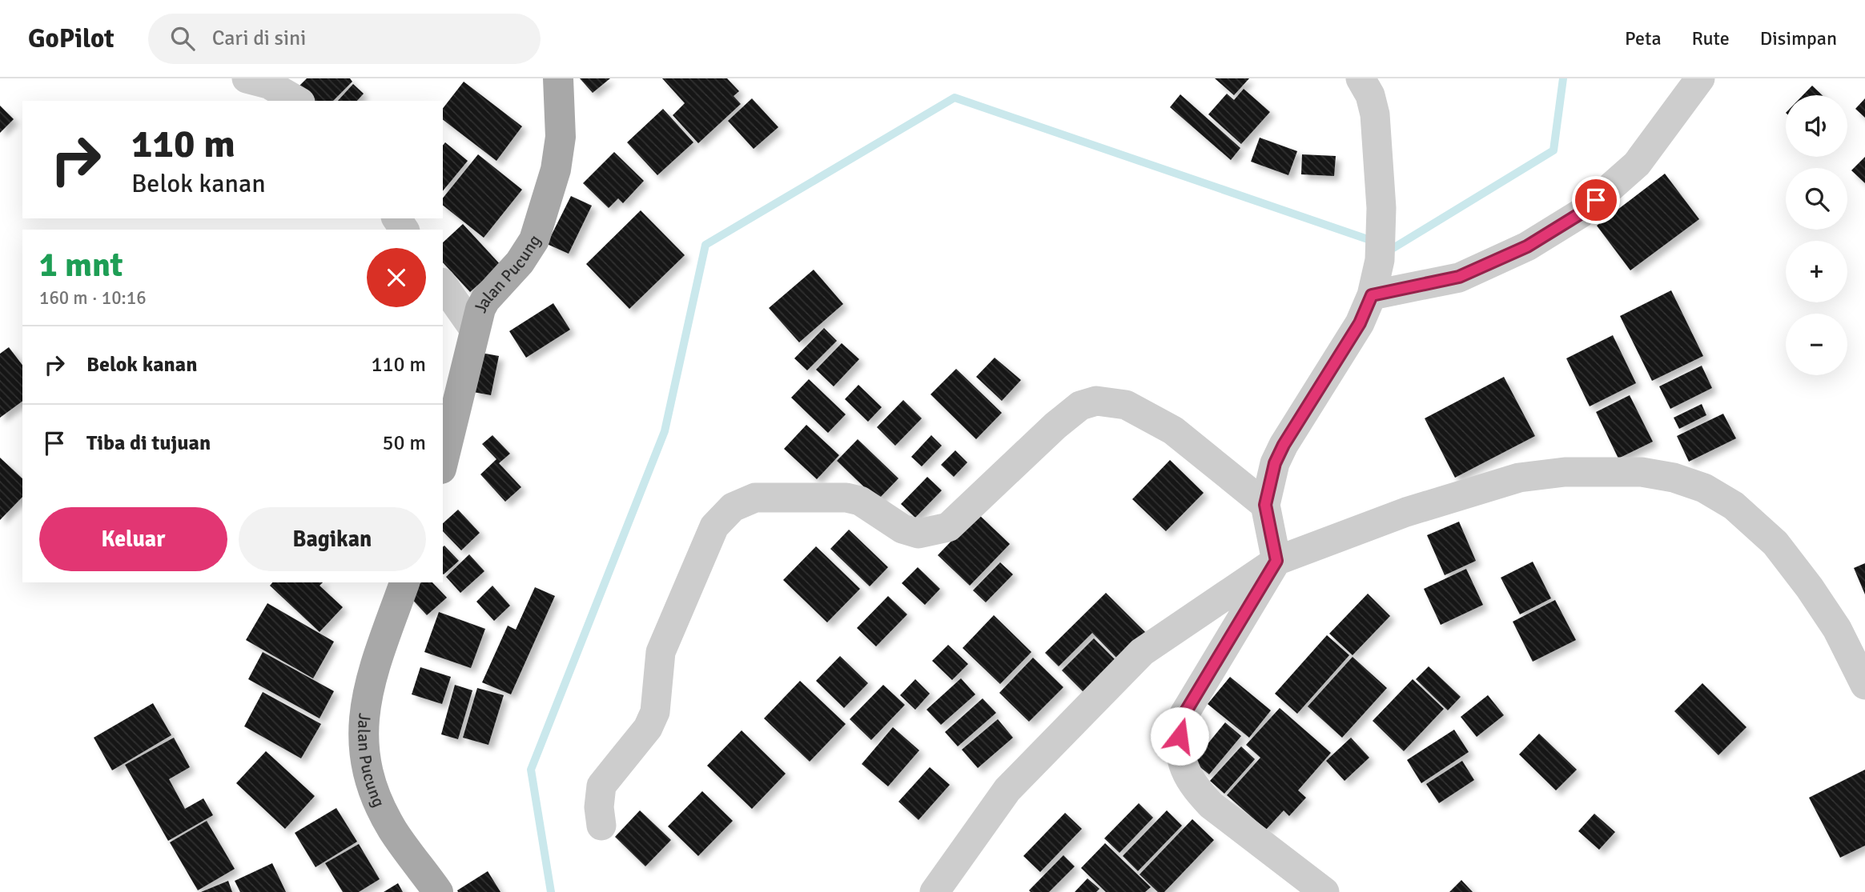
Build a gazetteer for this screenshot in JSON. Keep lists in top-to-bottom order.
{
  "streets": {
    "main road": ["Jalan Pucung"]
  },
  "page": {
    "header": "GoPilot",
    "search": "Cari di sini",
    "nav": ["Peta", "Rute", "Disimpan"],
    "map_buttons": ["+", "−"],
    "turn": ["110 m", "Belok kanan"],
    "heading": ["1 mnt", "160 m · 10:16"],
    "list": [
      {
        "name": "Belok kanan",
        "value": "110 m"
      },
      {
        "name": "Tiba di tujuan",
        "value": "50 m"
      }
    ],
    "buttons": ["Keluar", "Bagikan"]
  }
}
